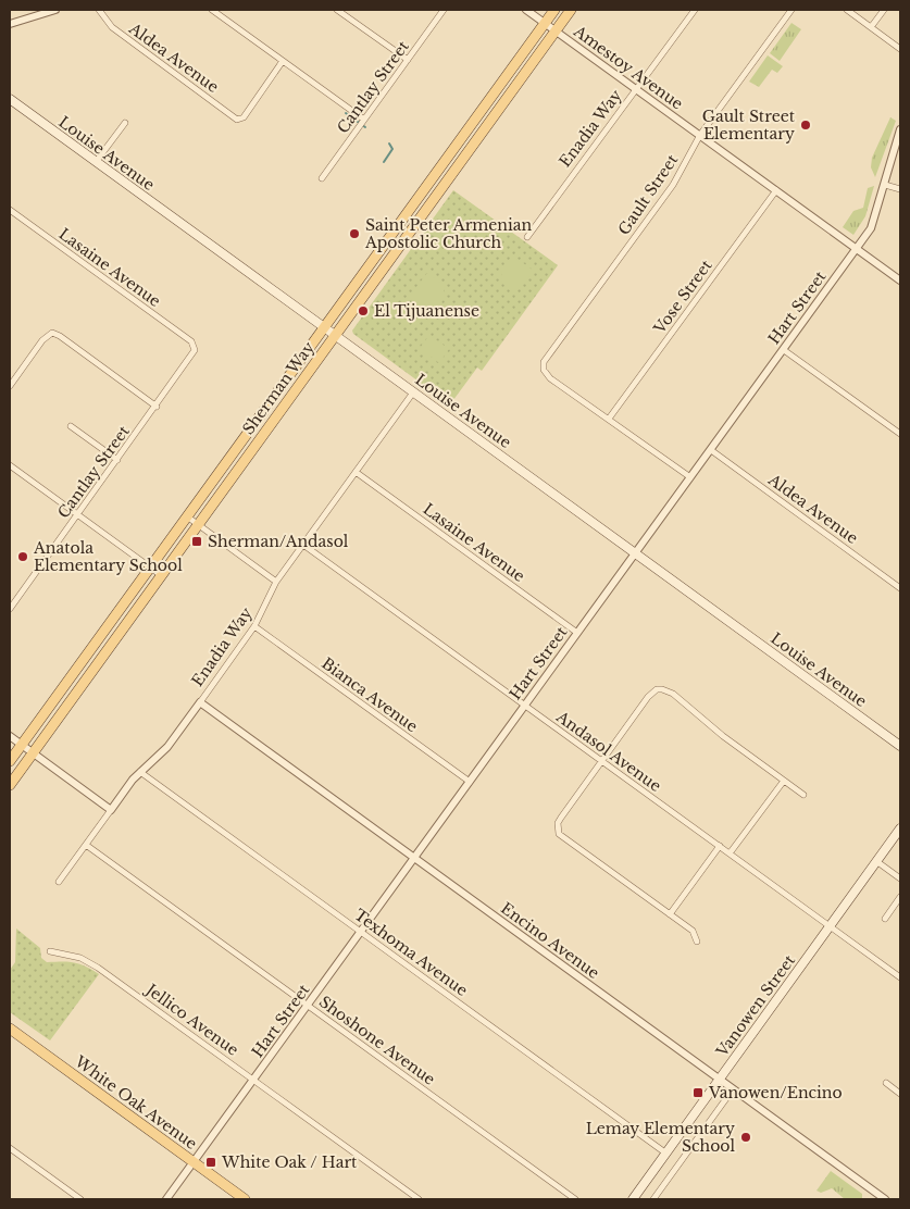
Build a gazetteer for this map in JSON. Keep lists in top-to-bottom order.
{
  "streets": {
    "main road": [
      "Louise Avenue",
      "Sherman Way",
      "Vanowen Street",
      "White Oak Avenue"
    ],
    "street": [
      "Aldea Avenue",
      "Amestoy Avenue",
      "Cantlay Street",
      "Enadia Way",
      "Gault Street",
      "Lasaine Avenue",
      "Vose Street",
      "Hart Street",
      "Bianca Avenue",
      "Andasol Avenue",
      "Encino Avenue",
      "Texhoma Avenue",
      "Jellico Avenue",
      "Shoshone Avenue"
    ]
  },
  "crossings": [
    ["Aldea Avenue", "Hart Street"],
    ["Amestoy Avenue", "Enadia Way"],
    ["Amestoy Avenue", "Gault Street"],
    ["Amestoy Avenue", "Vose Street"],
    ["Amestoy Avenue", "Hart Street"],
    ["Amestoy Avenue", "Sherman Way"],
    ["Cantlay Street", "Lasaine Avenue"],
    ["Enadia Way", "Louise Avenue"],
    ["Enadia Way", "Lasaine Avenue"],
    ["Enadia Way", "Bianca Avenue"],
    ["Enadia Way", "Andasol Avenue"],
    ["Enadia Way", "Encino Avenue"],
    ["Enadia Way", "Texhoma Avenue"],
    ["Enadia Way", "Shoshone Avenue"],
    ["Louise Avenue", "Hart Street"],
    ["Louise Avenue", "Sherman Way"],
    ["Gault Street", "Vose Street"],
    ["Lasaine Avenue", "Hart Street"],
    ["Hart Street", "Bianca Avenue"],
    ["Hart Street", "Andasol Avenue"],
    ["Hart Street", "Encino Avenue"],
    ["Hart Street", "Texhoma Avenue"],
    ["Hart Street", "Jellico Avenue"],
    ["Hart Street", "Shoshone Avenue"],
    ["Hart Street", "White Oak Avenue"],
    ["Andasol Avenue", "Vanowen Street"],
    ["Encino Avenue", "Vanowen Street"],
    ["Texhoma Avenue", "Vanowen Street"]
  ],
  "places": {
    "other": [
      "Gault Street Elementary",
      "Saint Peter Armenian Apostolic Church",
      "El Tijuanense",
      "Anatola Elementary School",
      "Lemay Elementary School"
    ],
    "transit": ["Sherman/Andasol", "Vanowen/Encino", "White Oak / Hart"]
  }
}
